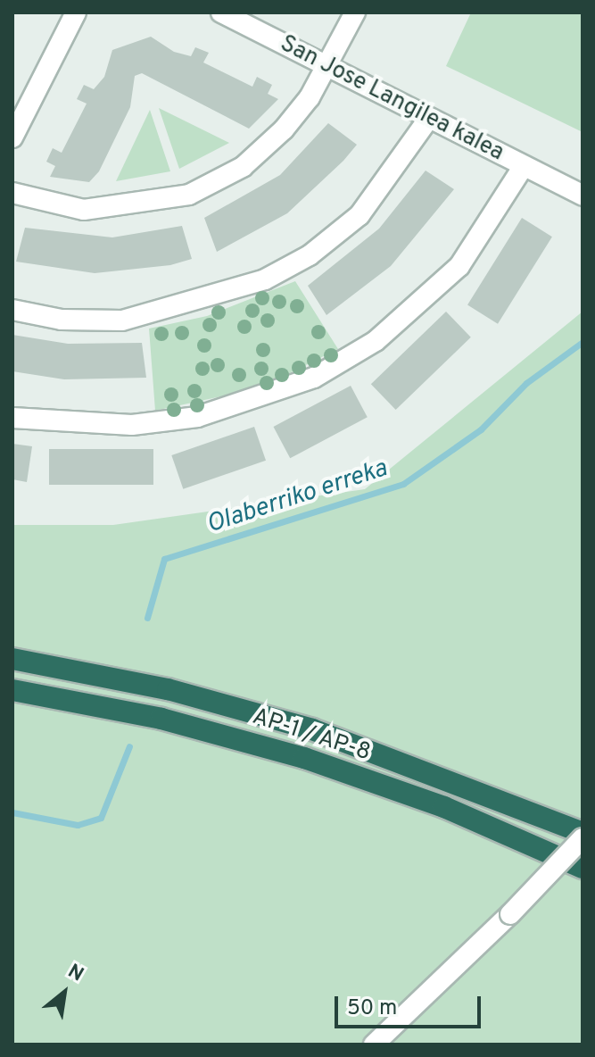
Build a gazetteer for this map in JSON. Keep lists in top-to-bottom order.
{
  "streets": {
    "highway": ["AP-1 / AP-8"],
    "street": ["San Jose Langilea kalea"]
  },
  "water": ["Olaberriko erreka"],
  "scale_bar": "50 m",
  "north": "top right"
}
